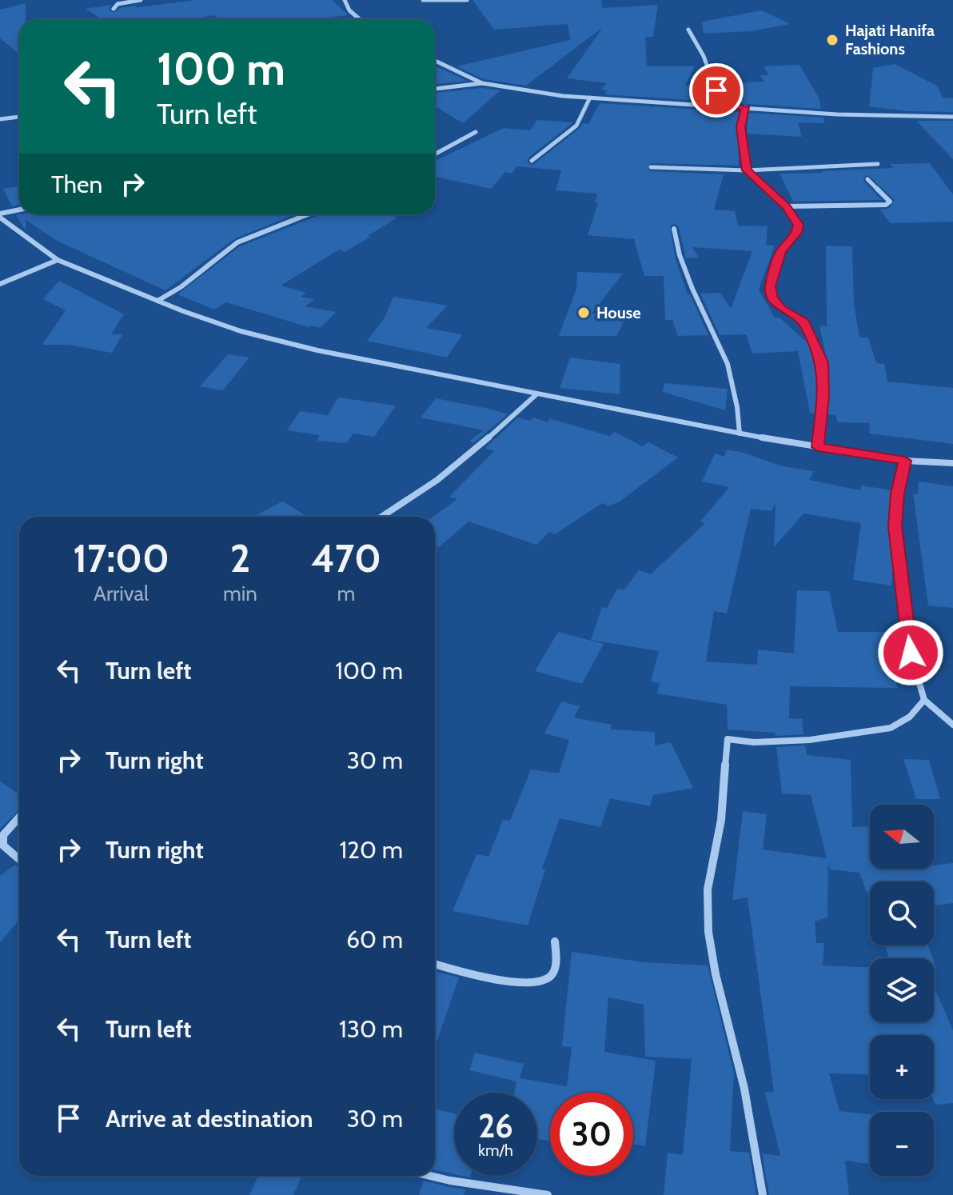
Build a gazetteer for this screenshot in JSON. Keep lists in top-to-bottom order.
{
  "places": ["Hajati Hanifa Fashions", "House"],
  "north": "left",
  "page": {
    "turn": ["100 m", "Turn left"],
    "then": "Then",
    "eta": [
      "17:00",
      "Arrival",
      "2",
      "min",
      "470",
      "m"
    ],
    "list": [
      {
        "name": "Turn left",
        "value": "100 m"
      },
      {
        "name": "Turn right",
        "value": "30 m"
      },
      {
        "name": "Turn right",
        "value": "120 m"
      },
      {
        "name": "Turn left",
        "value": "60 m"
      },
      {
        "name": "Turn left",
        "value": "130 m"
      },
      {
        "name": "Arrive at destination",
        "value": "30 m"
      }
    ],
    "map_buttons": ["+", "−"],
    "speed": "26 km/h",
    "limit": "30"
  }
}
